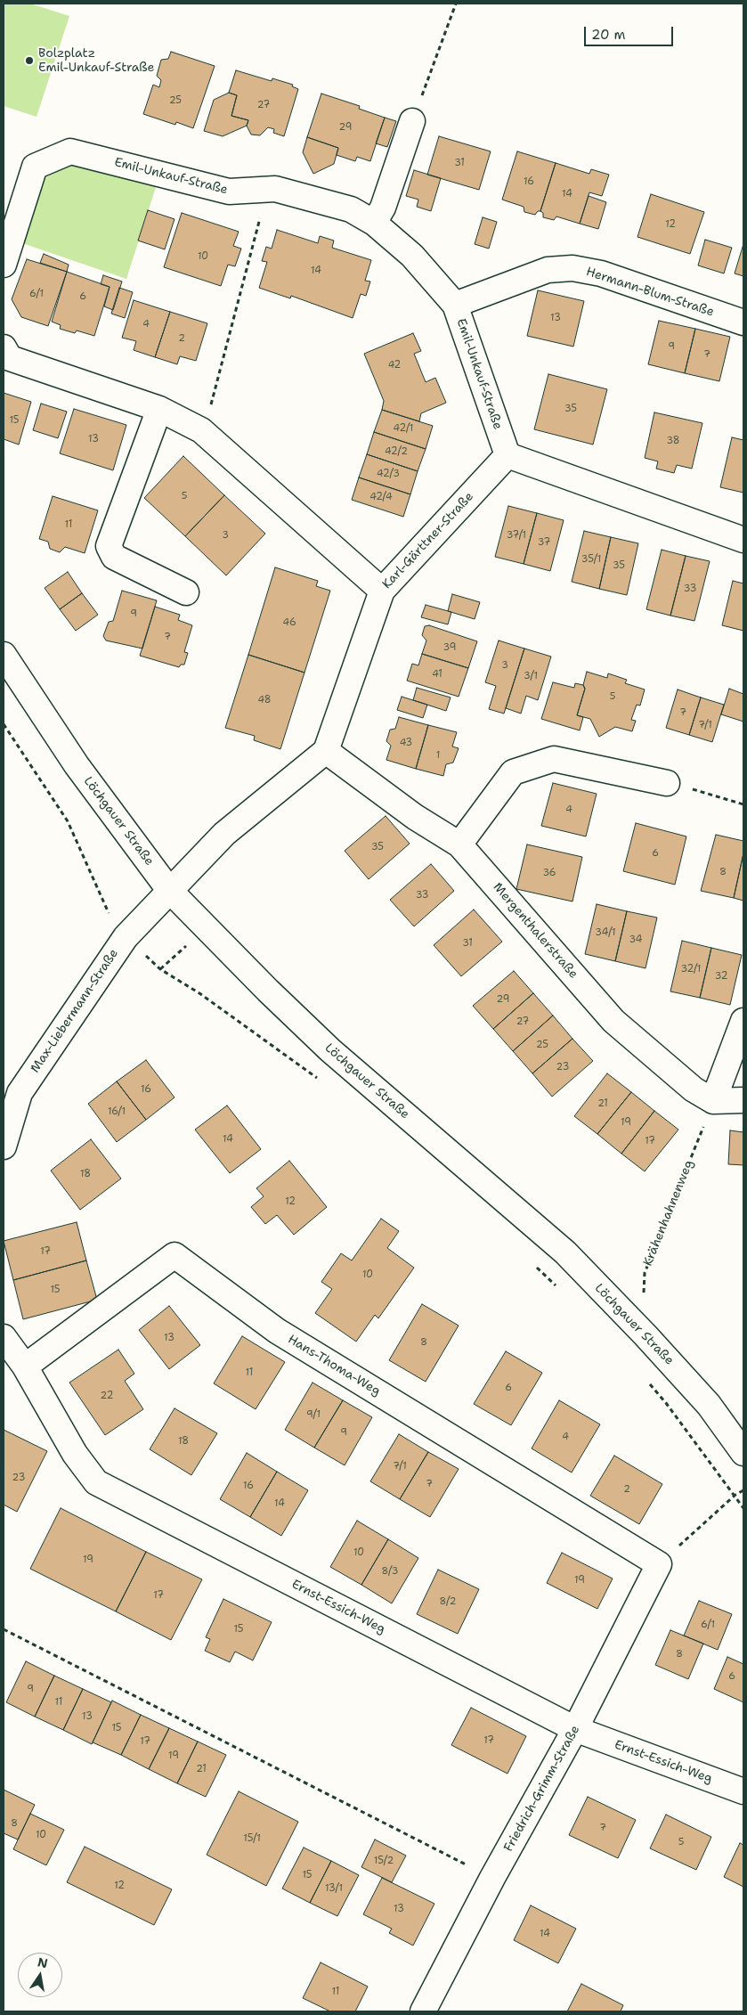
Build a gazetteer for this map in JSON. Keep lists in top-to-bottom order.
{
  "streets": {
    "street": [
      "Emil-Unkauf-Straße",
      "Hermann-Blum-Straße",
      "Karl-Gärttner-Straße",
      "Löchgauer Straße",
      "Mergenthalerstraße",
      "Max-Liebermann-Straße",
      "Hans-Thoma-Weg",
      "Ernst-Essich-Weg",
      "Friedrich-Grimm-Straße"
    ],
    "path": ["Krähenhahnenweg"]
  },
  "crossings": [
    ["Emil-Unkauf-Straße", "Hermann-Blum-Straße"],
    ["Emil-Unkauf-Straße", "Karl-Gärttner-Straße"],
    ["Karl-Gärttner-Straße", "Mergenthalerstraße"],
    ["Löchgauer Straße", "Max-Liebermann-Straße"],
    ["Mergenthalerstraße", "Krähenhahnenweg"],
    ["Hans-Thoma-Weg", "Ernst-Essich-Weg"],
    ["Hans-Thoma-Weg", "Friedrich-Grimm-Straße"],
    ["Ernst-Essich-Weg", "Friedrich-Grimm-Straße"]
  ],
  "places": ["Bolzplatz Emil-Unkauf-Straße"],
  "house_numbers": [
    "25",
    "27",
    "29",
    "31",
    "16",
    "14",
    "12",
    "10",
    "14",
    "6/1",
    "6",
    "13",
    "4",
    "2",
    "9",
    "7",
    "42",
    "35",
    "15",
    "42/1",
    "13",
    "38",
    "42/2",
    "42/3",
    "5",
    "42/4",
    "11",
    "3",
    "37/1",
    "37",
    "35/1",
    "35",
    "33",
    "9",
    "46",
    "7",
    "39",
    "3",
    "41",
    "3/1",
    "5",
    "48",
    "7",
    "7/1",
    "43",
    "1",
    "4",
    "35",
    "6",
    "8",
    "36",
    "33",
    "34/1",
    "34",
    "31",
    "32/1",
    "32",
    "29",
    "27",
    "25",
    "23",
    "16",
    "21",
    "16/1",
    "19",
    "14",
    "17",
    "18",
    "12",
    "17",
    "10",
    "15",
    "13",
    "8",
    "11",
    "6",
    "22",
    "9/1",
    "9",
    "4",
    "18",
    "7/1",
    "23",
    "7",
    "16",
    "2",
    "14",
    "10",
    "19",
    "8/3",
    "19",
    "17",
    "8/2",
    "6/1",
    "15",
    "8",
    "6",
    "9",
    "11",
    "13",
    "15",
    "17",
    "17",
    "19",
    "21",
    "8",
    "7",
    "10",
    "15/1",
    "5",
    "15/2",
    "15",
    "12",
    "13/1",
    "13",
    "14",
    "11"
  ],
  "scale_bar": "20 m",
  "north": "top"
}
